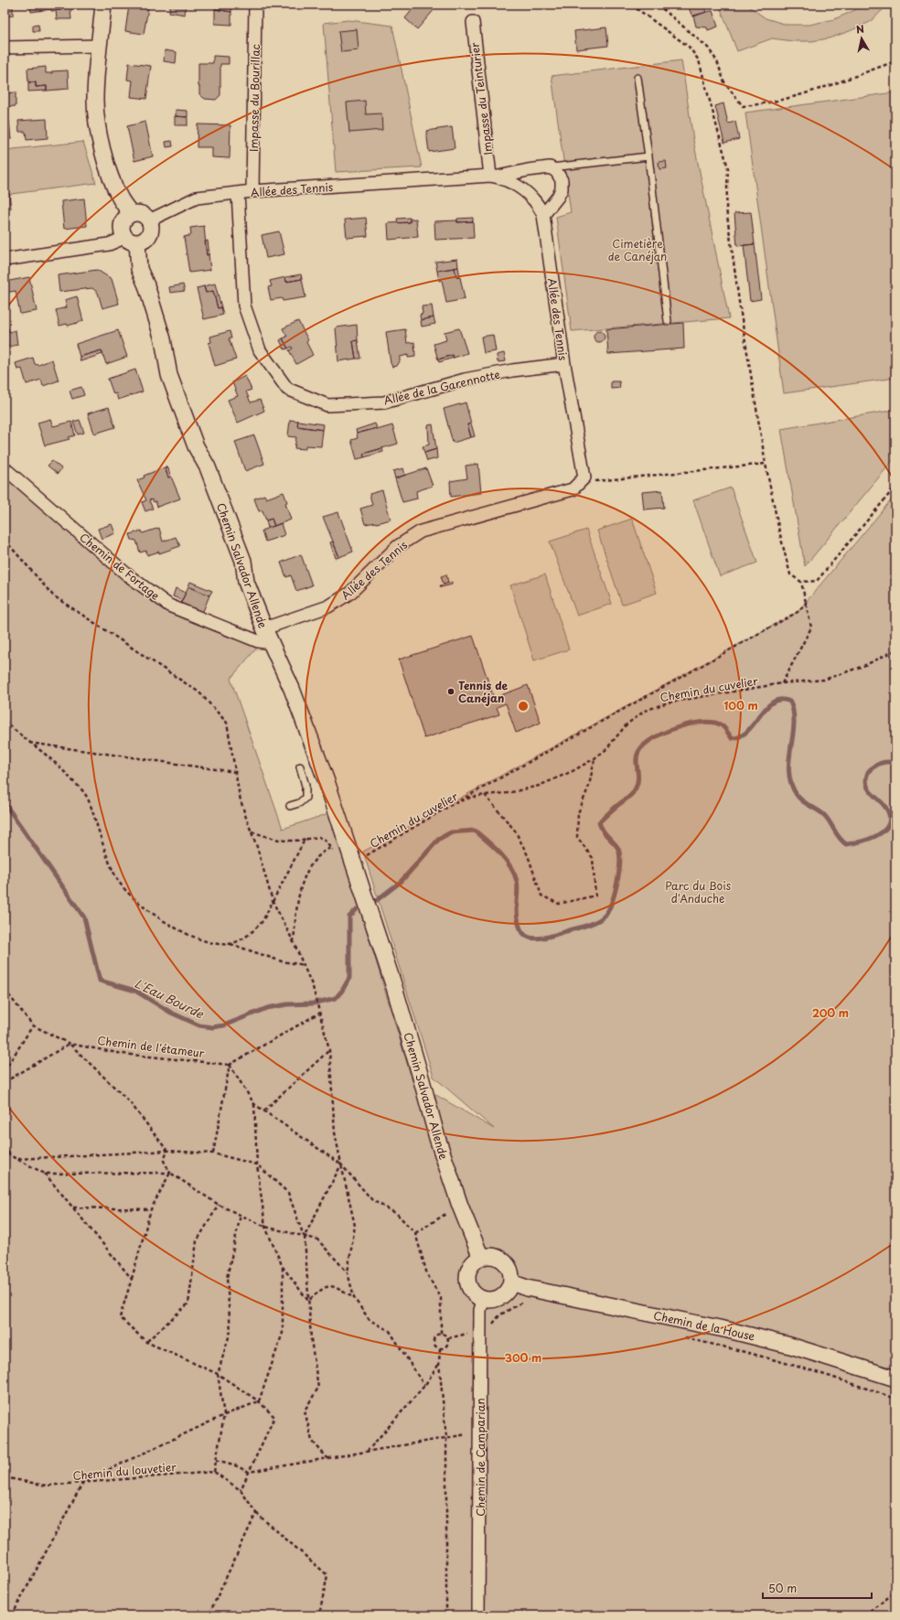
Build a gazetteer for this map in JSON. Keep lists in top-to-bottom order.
{
  "streets": {
    "street": [
      "Impasse du Bourillac",
      "Impasse du Teinturier",
      "Allée des Tennis",
      "Allée de la Garennotte",
      "Chemin Salvador Allende",
      "Chemin de Fortage",
      "Chemin de la House",
      "Chemin de Camparian"
    ],
    "path": ["Chemin du cuvelier", "Chemin de l'étameur", "Chemin du louvetier"]
  },
  "crossings": [
    ["Impasse du Bourillac", "Allée des Tennis"],
    ["Impasse du Teinturier", "Allée des Tennis"],
    ["Allée des Tennis", "Allée de la Garennotte"],
    ["Allée des Tennis", "Chemin Salvador Allende"],
    ["Chemin Salvador Allende", "Chemin de Fortage"],
    ["Chemin Salvador Allende", "Chemin du cuvelier"],
    ["Chemin Salvador Allende", "Chemin de la House"],
    ["Chemin Salvador Allende", "Chemin de Camparian"],
    ["Chemin de la House", "Chemin de Camparian"]
  ],
  "water": ["L'Eau Bourde"],
  "parks": ["Cimetière de Canéjan", "Parc du Bois d'Anduche"],
  "places": ["Tennis de Canéjan"],
  "scale_bar": "50 m",
  "north": "top",
  "rings": ["100 m", "200 m", "300 m"]
}
